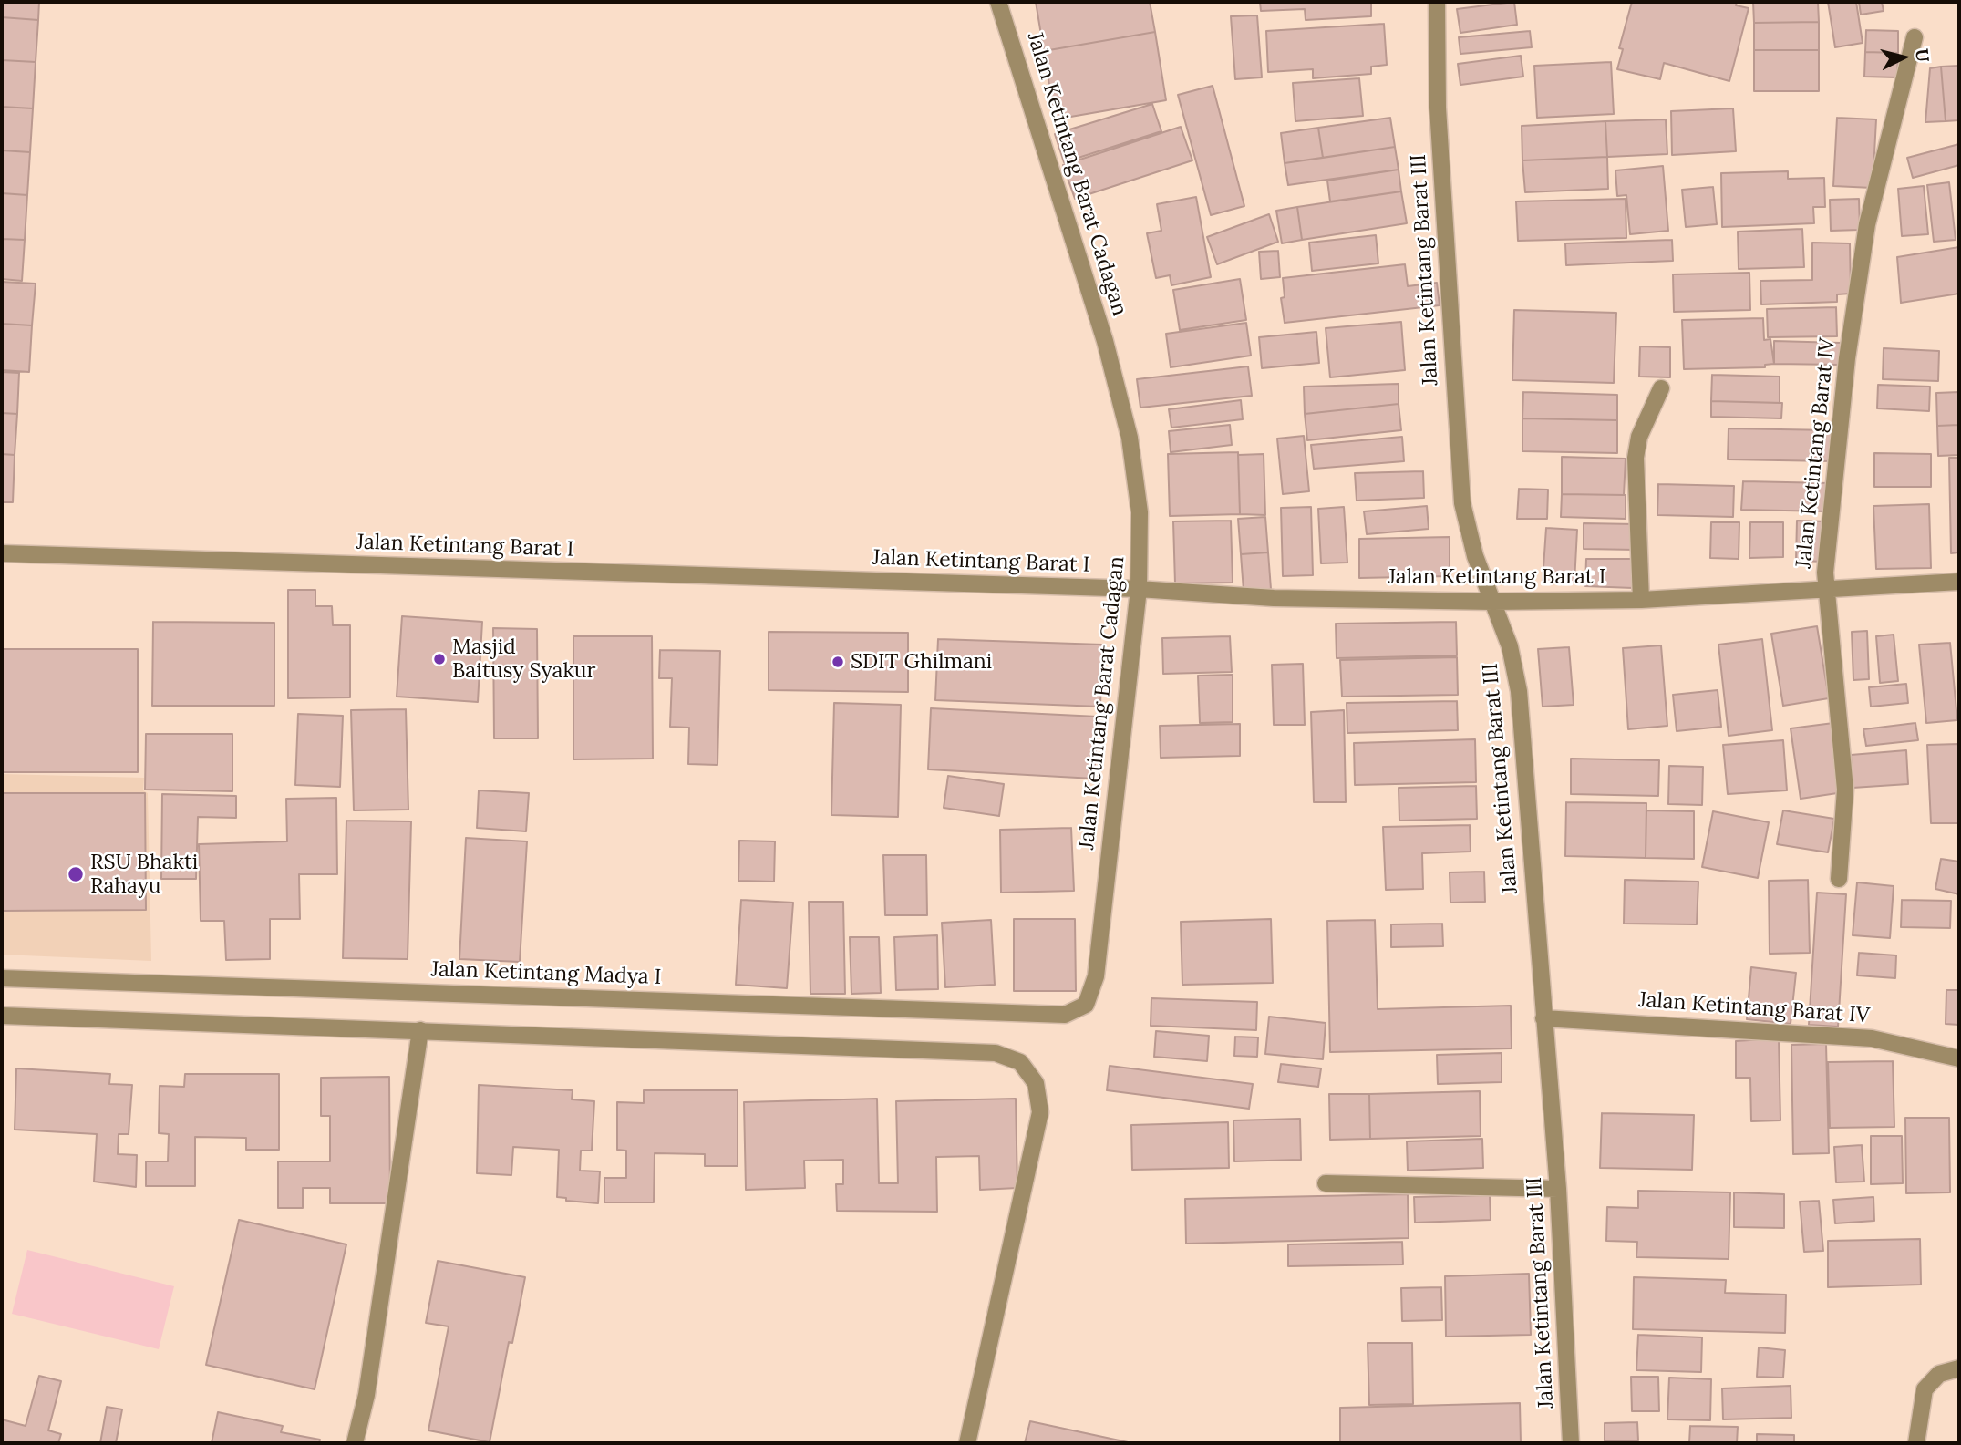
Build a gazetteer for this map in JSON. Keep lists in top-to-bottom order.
{
  "streets": {
    "street": [
      "Jalan Ketintang Barat Cadagan",
      "Jalan Ketintang Barat III",
      "Jalan Ketintang Barat IV",
      "Jalan Ketintang Barat I",
      "Jalan Ketintang Madya I"
    ]
  },
  "crossings": [
    ["Jalan Ketintang Barat Cadagan", "Jalan Ketintang Barat I"],
    ["Jalan Ketintang Barat Cadagan", "Jalan Ketintang Madya I"],
    ["Jalan Ketintang Barat III", "Jalan Ketintang Barat IV"],
    ["Jalan Ketintang Barat III", "Jalan Ketintang Barat I"],
    ["Jalan Ketintang Barat IV", "Jalan Ketintang Barat I"]
  ],
  "places": ["Masjid Baitusy Syakur", "SDIT Ghilmani", "RSU Bhakti Rahayu"],
  "north": "right"
}
